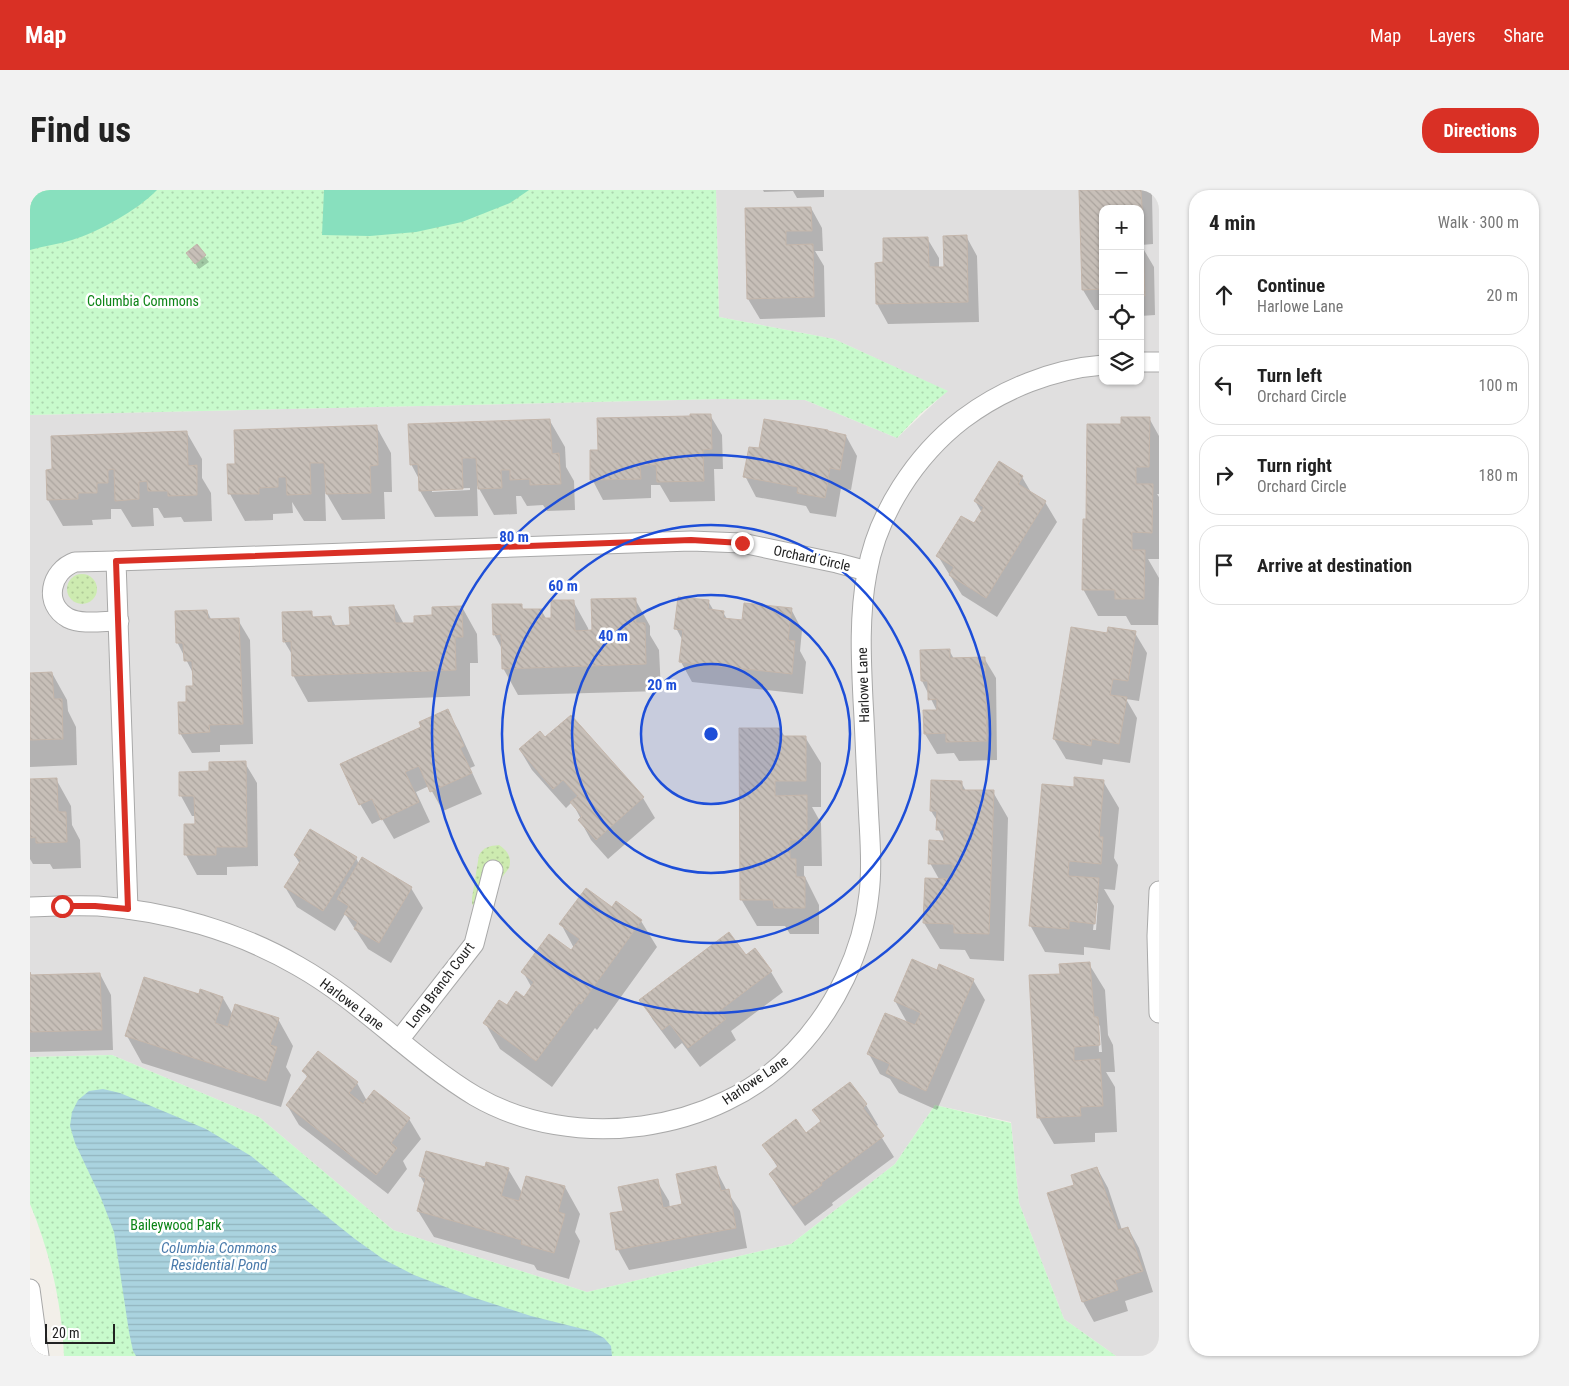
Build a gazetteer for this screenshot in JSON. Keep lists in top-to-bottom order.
{
  "streets": {
    "street": ["Orchard Circle", "Harlowe Lane", "Long Branch Court"]
  },
  "crossings": [
    ["Orchard Circle", "Harlowe Lane"],
    ["Harlowe Lane", "Long Branch Court"]
  ],
  "water": ["Columbia Commons Residential Pond"],
  "parks": ["Columbia Commons", "Baileywood Park"],
  "scale_bar": "20 m",
  "page": {
    "header": "Map",
    "nav": ["Map", "Layers", "Share"],
    "buttons": "Directions",
    "title": "Find us",
    "heading": ["4 min", "Walk · 300 m"],
    "map_buttons": ["+", "−"],
    "list": [
      ["Continue", "Harlowe Lane", "20 m"],
      ["Turn left", "Orchard Circle", "100 m"],
      ["Turn right", "Orchard Circle", "180 m"],
      "Arrive at destination"
    ],
    "scale": "20 m"
  },
  "rings": [
    "80 m",
    "60 m",
    "40 m",
    "20 m"
  ]
}
